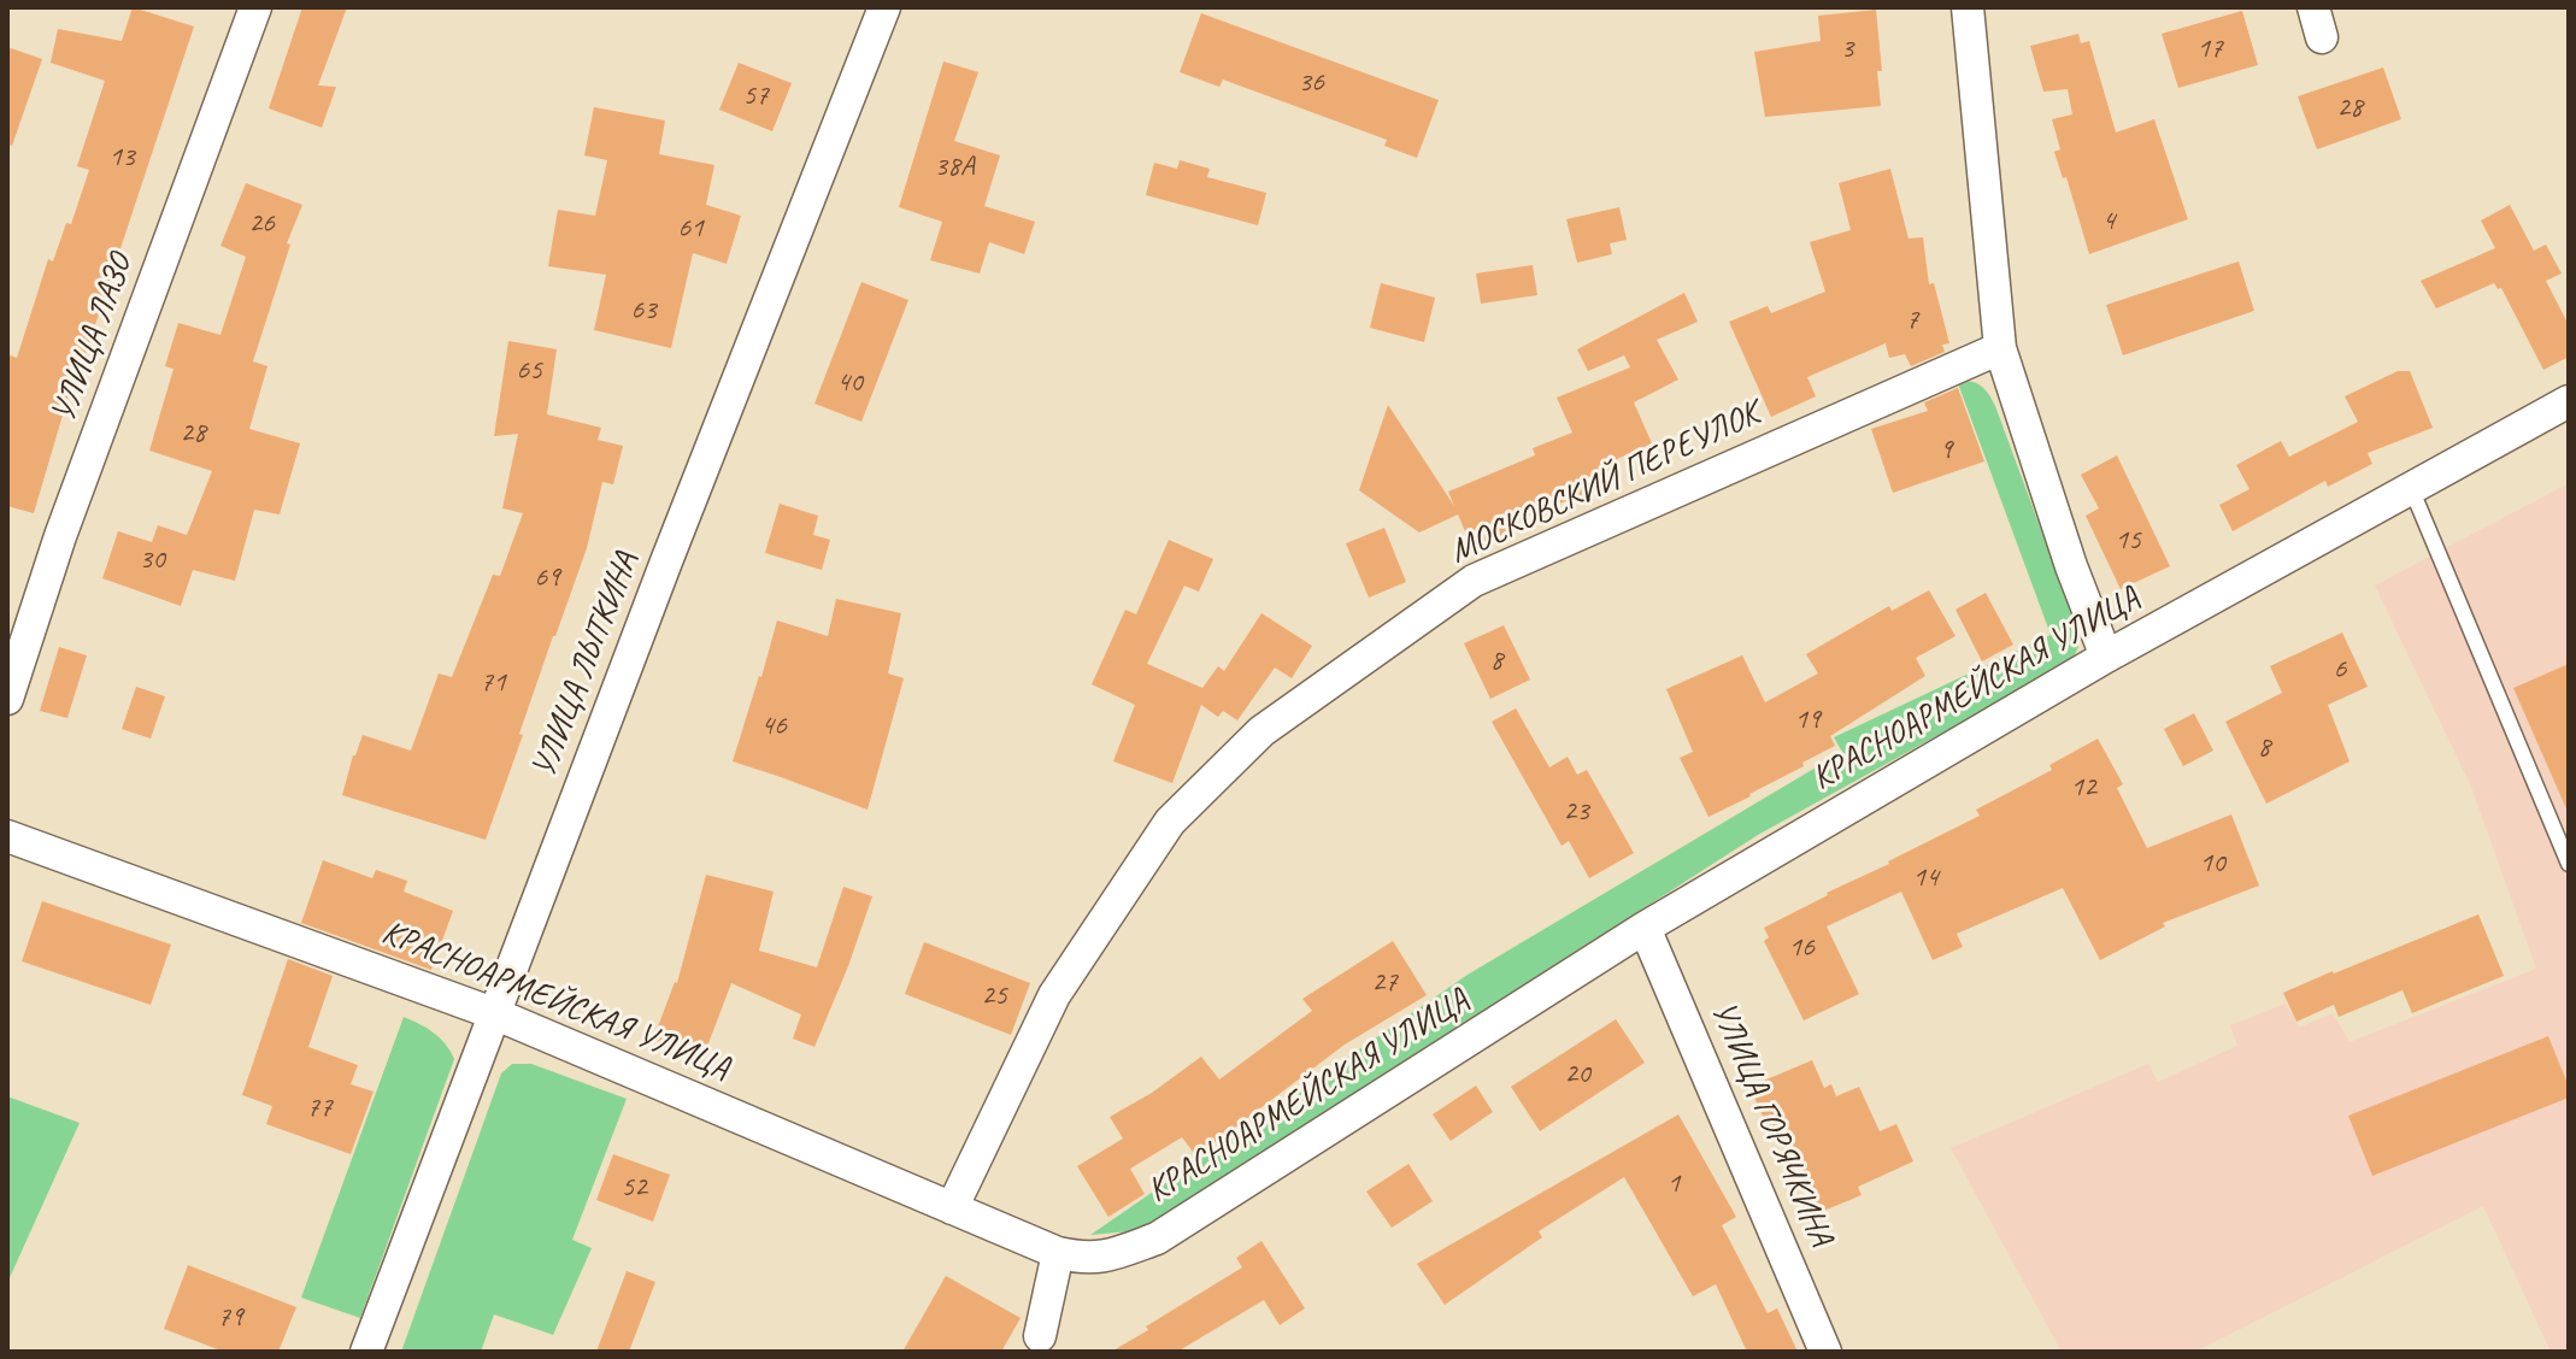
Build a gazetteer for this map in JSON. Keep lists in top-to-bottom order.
{
  "streets": {
    "street": [
      "УЛИЦА ЛАЗО",
      "МОСКОВСКИЙ ПЕРЕУЛОК",
      "УЛИЦА ЛЫТКИНА",
      "КРАСНОАРМЕЙСКАЯ УЛИЦА",
      "УЛИЦА ГОРЯЧКИНА"
    ]
  },
  "crossings": [
    ["МОСКОВСКИЙ ПЕРЕУЛОК", "КРАСНОАРМЕЙСКАЯ УЛИЦА"],
    ["УЛИЦА ЛЫТКИНА", "КРАСНОАРМЕЙСКАЯ УЛИЦА"],
    ["КРАСНОАРМЕЙСКАЯ УЛИЦА", "УЛИЦА ГОРЯЧКИНА"]
  ],
  "house_numbers": [
    "3",
    "17",
    "36",
    "57",
    "28",
    "13",
    "38А",
    "4",
    "26",
    "61",
    "63",
    "7",
    "65",
    "40",
    "28",
    "9",
    "15",
    "30",
    "69",
    "8",
    "6",
    "71",
    "19",
    "46",
    "8",
    "12",
    "23",
    "10",
    "14",
    "16",
    "27",
    "25",
    "20",
    "77",
    "1",
    "52",
    "79"
  ]
}
